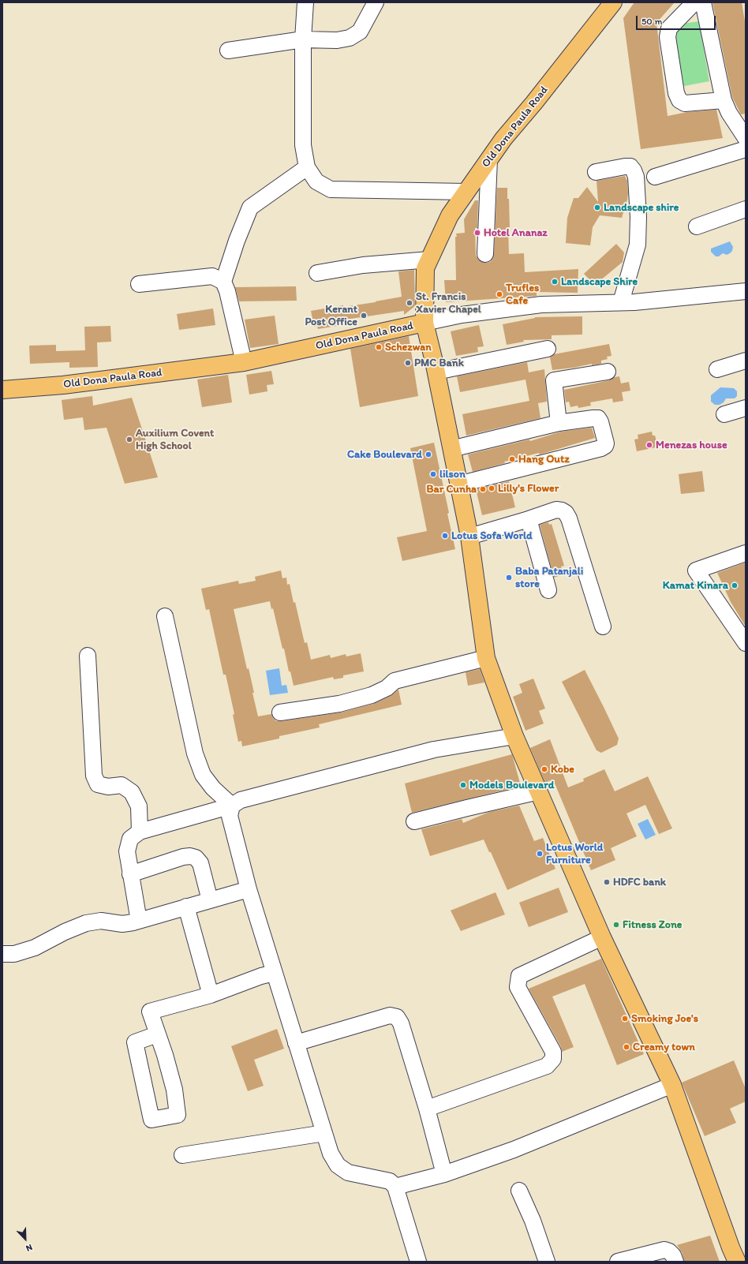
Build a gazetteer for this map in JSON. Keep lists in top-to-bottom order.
{
  "streets": {
    "main road": ["Old Dona Paula Road"]
  },
  "places": [
    "Landscape shire",
    "Hotel Ananaz",
    "Landscape Shire",
    "Trufles Cafe",
    "St. Francis Xavier Chapel",
    "Kerant Post Office",
    "Schezwan",
    "PMC Bank",
    "Auxilium Covent High School",
    "Menezas house",
    "Cake Boulevard",
    "Hang Outz",
    "lilson",
    "Lilly's Flower",
    "Bar Cunha",
    "Lotus Sofa World",
    "Baba Patanjali store",
    "Kamat Kinara",
    "Kobe",
    "Models Boulevard",
    "Lotus World Furniture",
    "HDFC bank",
    "Fitness Zone",
    "Smoking Joe's",
    "Creamy town"
  ],
  "scale_bar": "50 m",
  "north": "bottom right"
}
